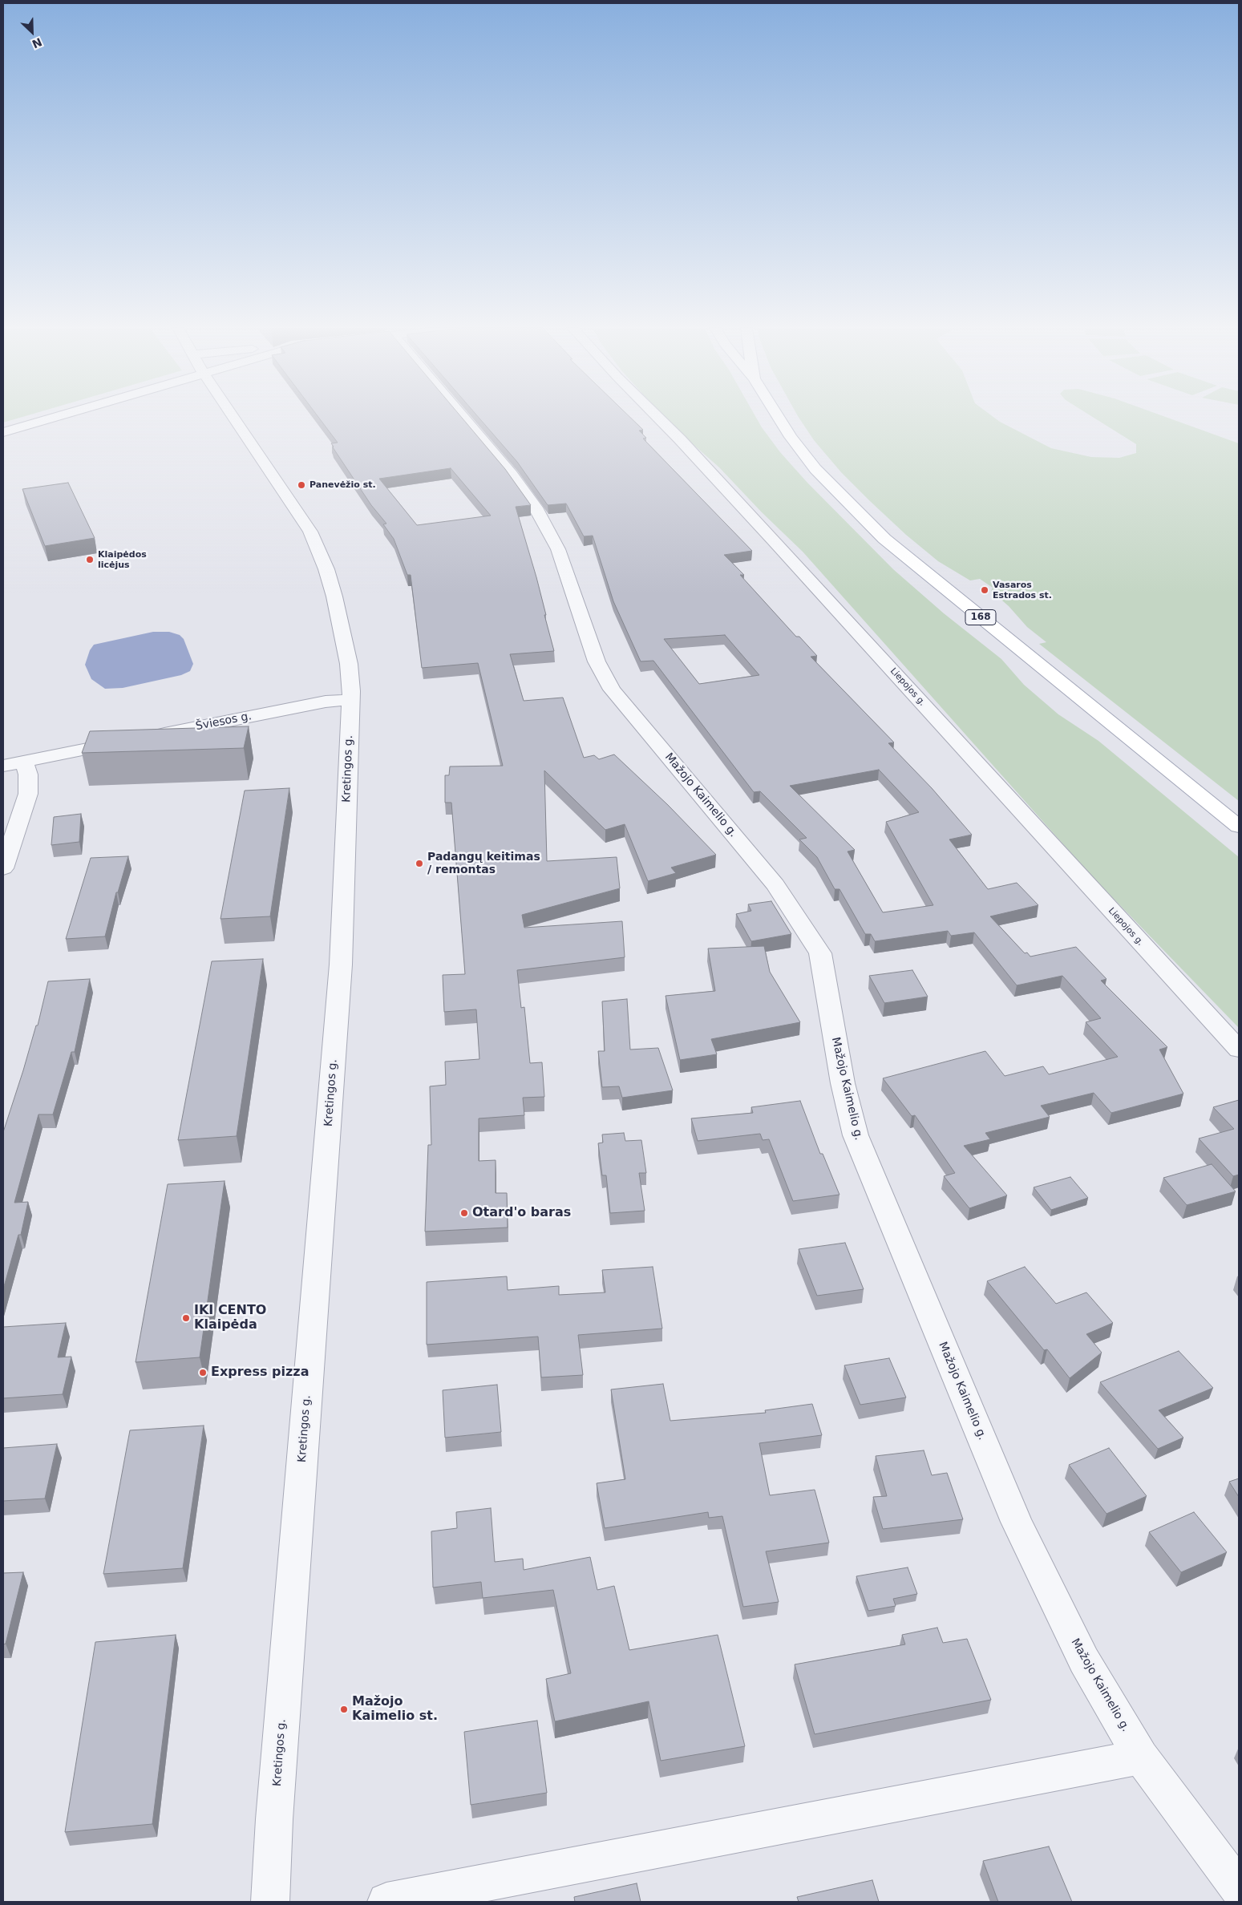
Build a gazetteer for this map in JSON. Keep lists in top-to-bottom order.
{
  "streets": {
    "main road": ["168"],
    "street": [
      "Liepojos g.",
      "Šviesos g.",
      "Kretingos g.",
      "Mažojo Kaimelio g."
    ]
  },
  "crossings": [
    ["Šviesos g.", "Kretingos g."]
  ],
  "places": [
    "Panevėžio st.",
    "Klaipėdos licėjus",
    "Vasaros Estrados st.",
    "Padangų keitimas / remontas",
    "Otard'o baras",
    "IKI CENTO Klaipėda",
    "Express pizza",
    "Mažojo Kaimelio st."
  ],
  "north": "bottom right"
}
